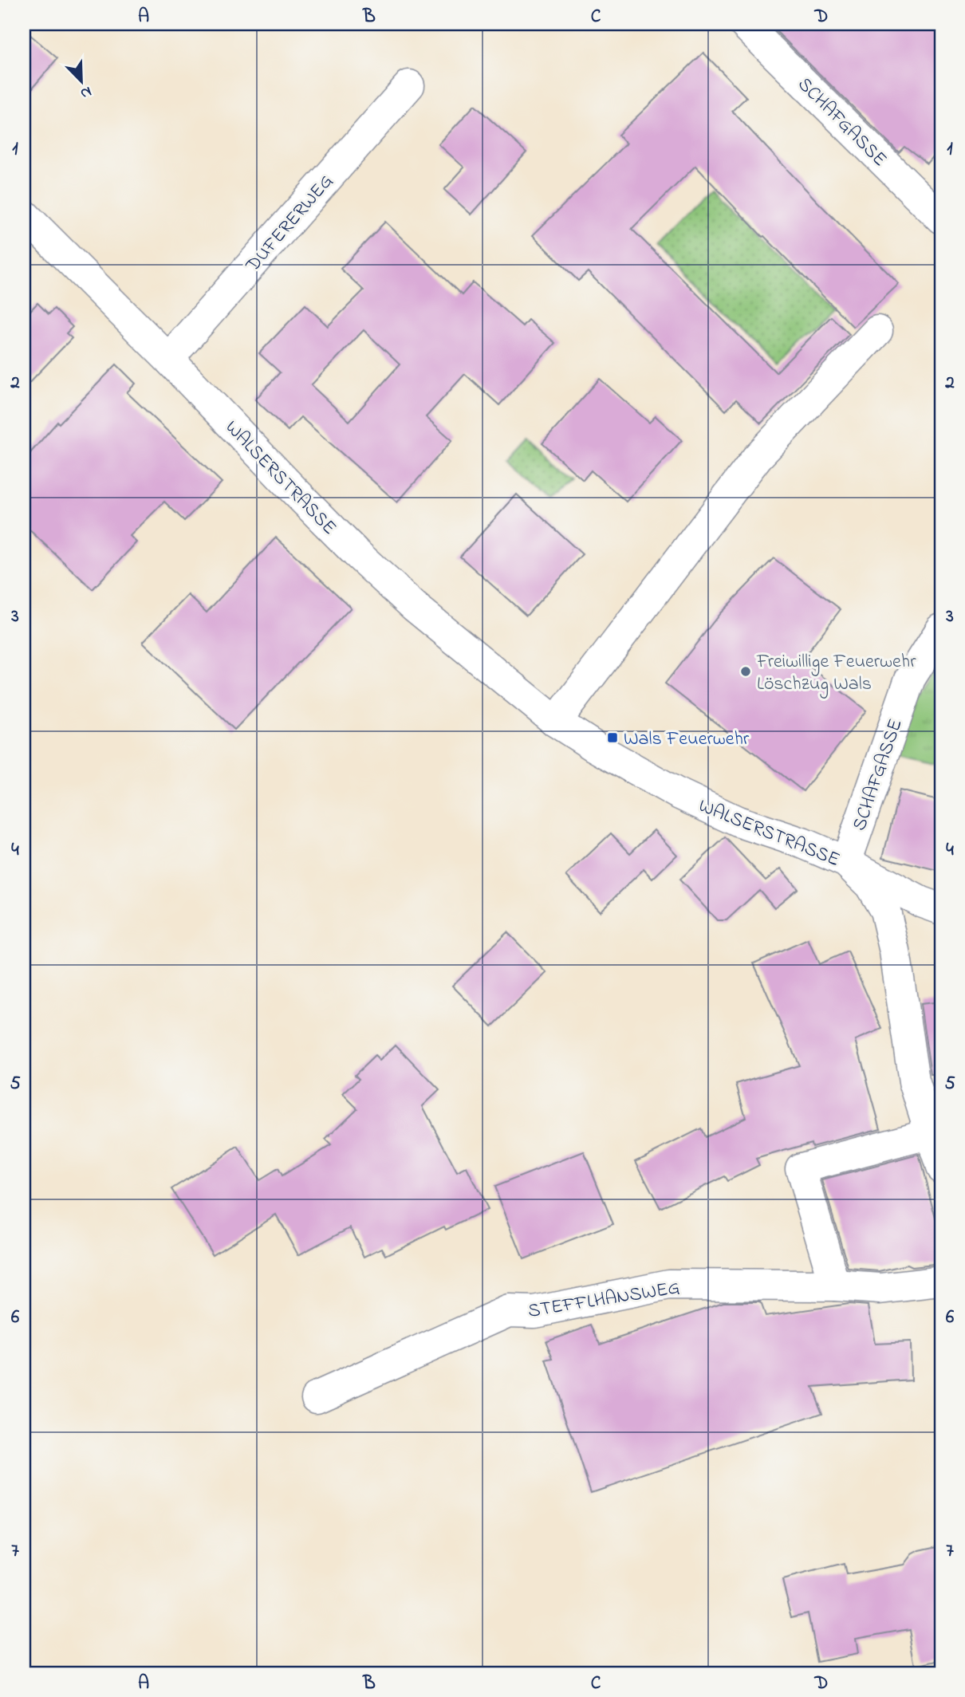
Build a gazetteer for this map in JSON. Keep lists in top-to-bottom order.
{
  "streets": {
    "street": [
      "SCHAFGASSE",
      "DUFERERWEG",
      "WALSERSTRASSE",
      "STEFFLHANSWEG"
    ]
  },
  "crossings": [
    ["SCHAFGASSE", "WALSERSTRASSE"],
    ["DUFERERWEG", "WALSERSTRASSE"]
  ],
  "places": {
    "other": ["Freiwillige Feuerwehr Löschzug Wals"],
    "transit": ["Wals Feuerwehr"]
  },
  "north": "bottom right",
  "grid": {
    "columns": [
      "A",
      "B",
      "C",
      "D"
    ],
    "rows": [
      "1",
      "2",
      "3",
      "4",
      "5",
      "6",
      "7"
    ]
  }
}
